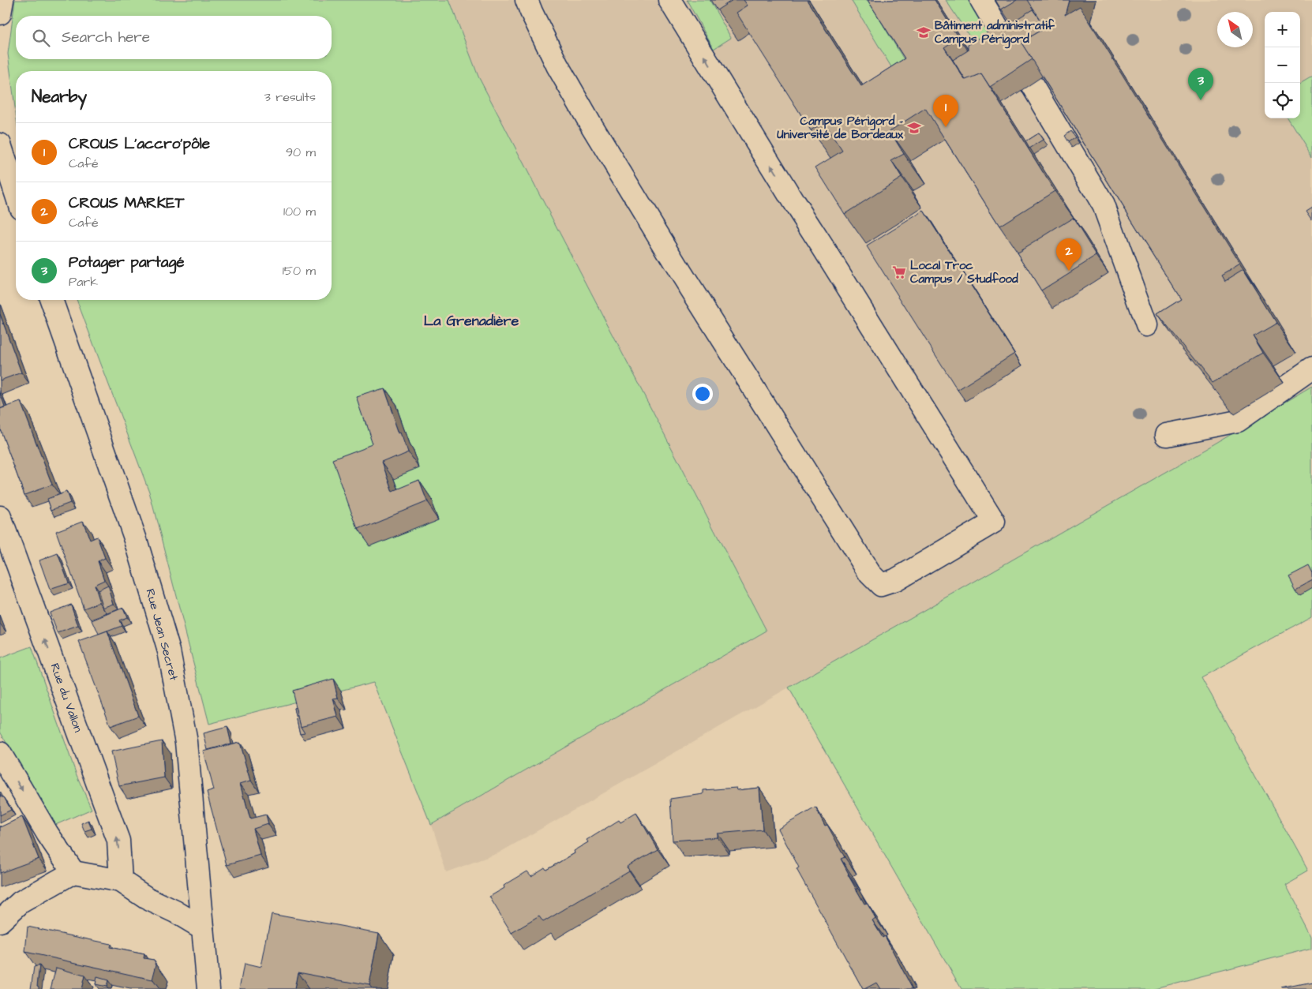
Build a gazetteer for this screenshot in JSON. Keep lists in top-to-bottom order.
{
  "streets": {
    "street": ["Rue Jean Secret", "Rue du Vallon"]
  },
  "districts": ["La Grenadière"],
  "places": {
    "school or university": ["Bâtiment administratif Campus Périgord", "Campus Périgord - Université de Bordeaux"],
    "supermarket": ["Local Troc Campus / Studfood"]
  },
  "north": "top left",
  "page": {
    "map_buttons": ["+", "−"],
    "search": "Search here",
    "pins": ["3", "1", "2"],
    "heading": ["Nearby", "3 results"],
    "list": [
      {
        "mark": "1",
        "name": "CROUS L'accro'pôle",
        "note": "Café",
        "value": "90 m"
      },
      {
        "mark": "2",
        "name": "CROUS MARKET",
        "note": "Café",
        "value": "100 m"
      },
      {
        "mark": "3",
        "name": "Potager partagé",
        "note": "Park",
        "value": "150 m"
      }
    ]
  }
}
